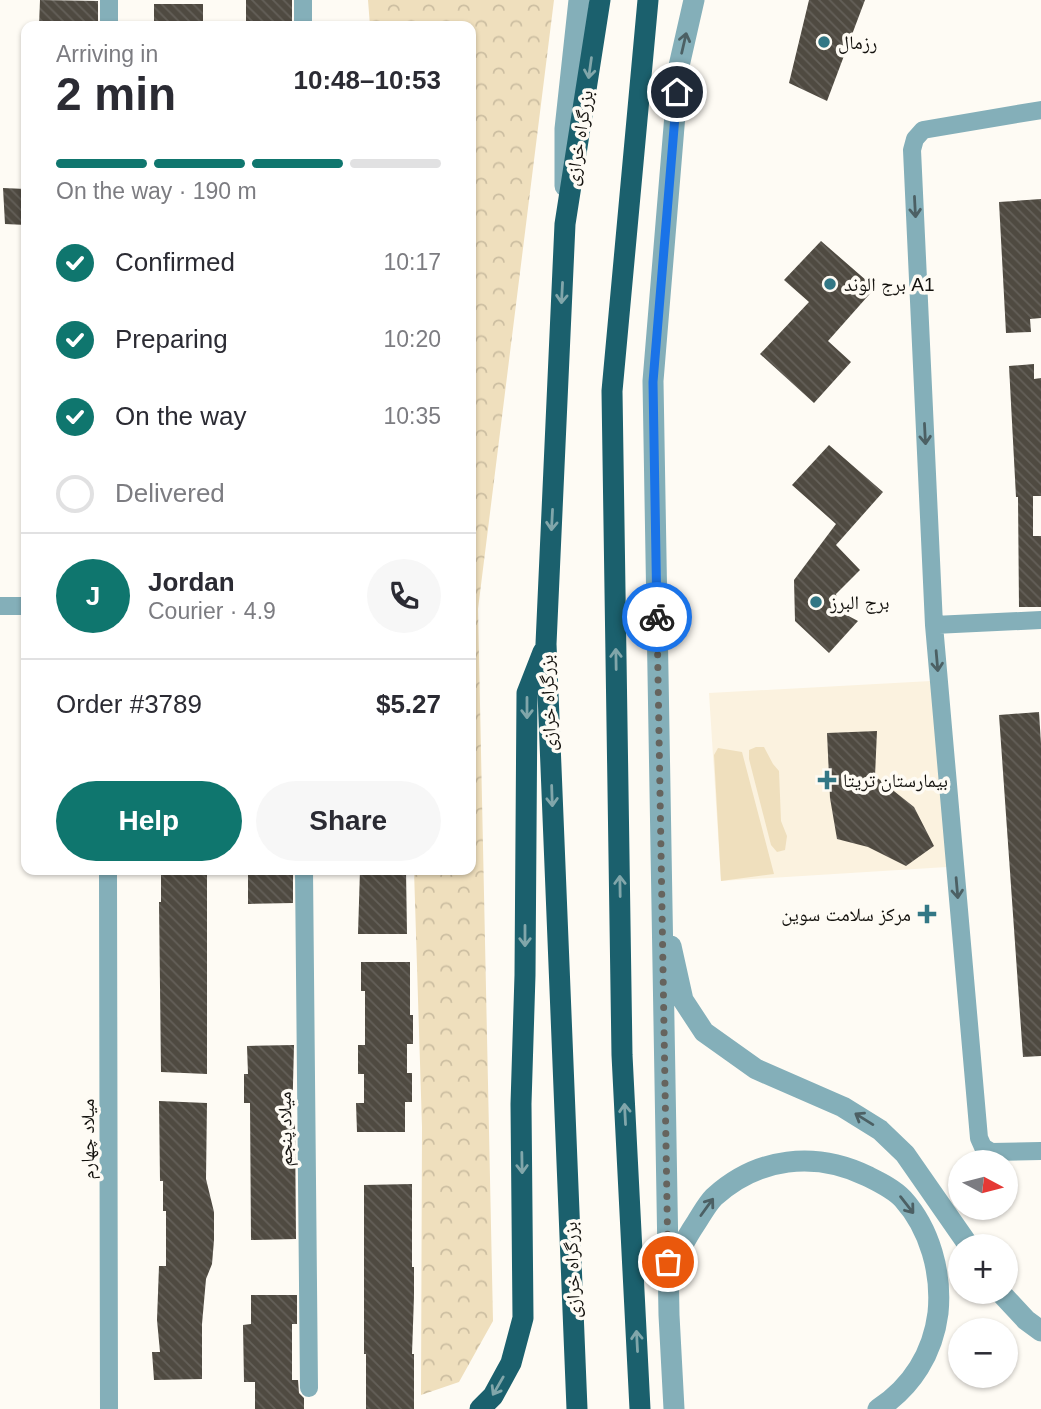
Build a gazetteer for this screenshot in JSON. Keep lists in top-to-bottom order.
{
  "streets": {
    "highway": ["بزرگراه خرازی"],
    "street": ["میلاد پنجم", "میلاد چهارم"]
  },
  "places": {
    "other": ["رزمال", "برج الوند A1", "برج البرز"],
    "health": ["بیمارستان تریتا", "مرکز سلامت سوین"]
  },
  "north": "right",
  "page": {
    "heading": ["2 min", "Arriving in", "10:48–10:53"],
    "panel": [
      "Jordan",
      "Courier · 4.9",
      "Order #3789",
      "$5.27"
    ],
    "bar": "On the way · 190 m",
    "list": [
      ["Confirmed", "10:17"],
      ["Preparing", "10:20"],
      ["On the way", "10:35"],
      "Delivered"
    ],
    "round": "J",
    "buttons": ["Help", "Share"],
    "map_buttons": ["+", "−"]
  }
}
